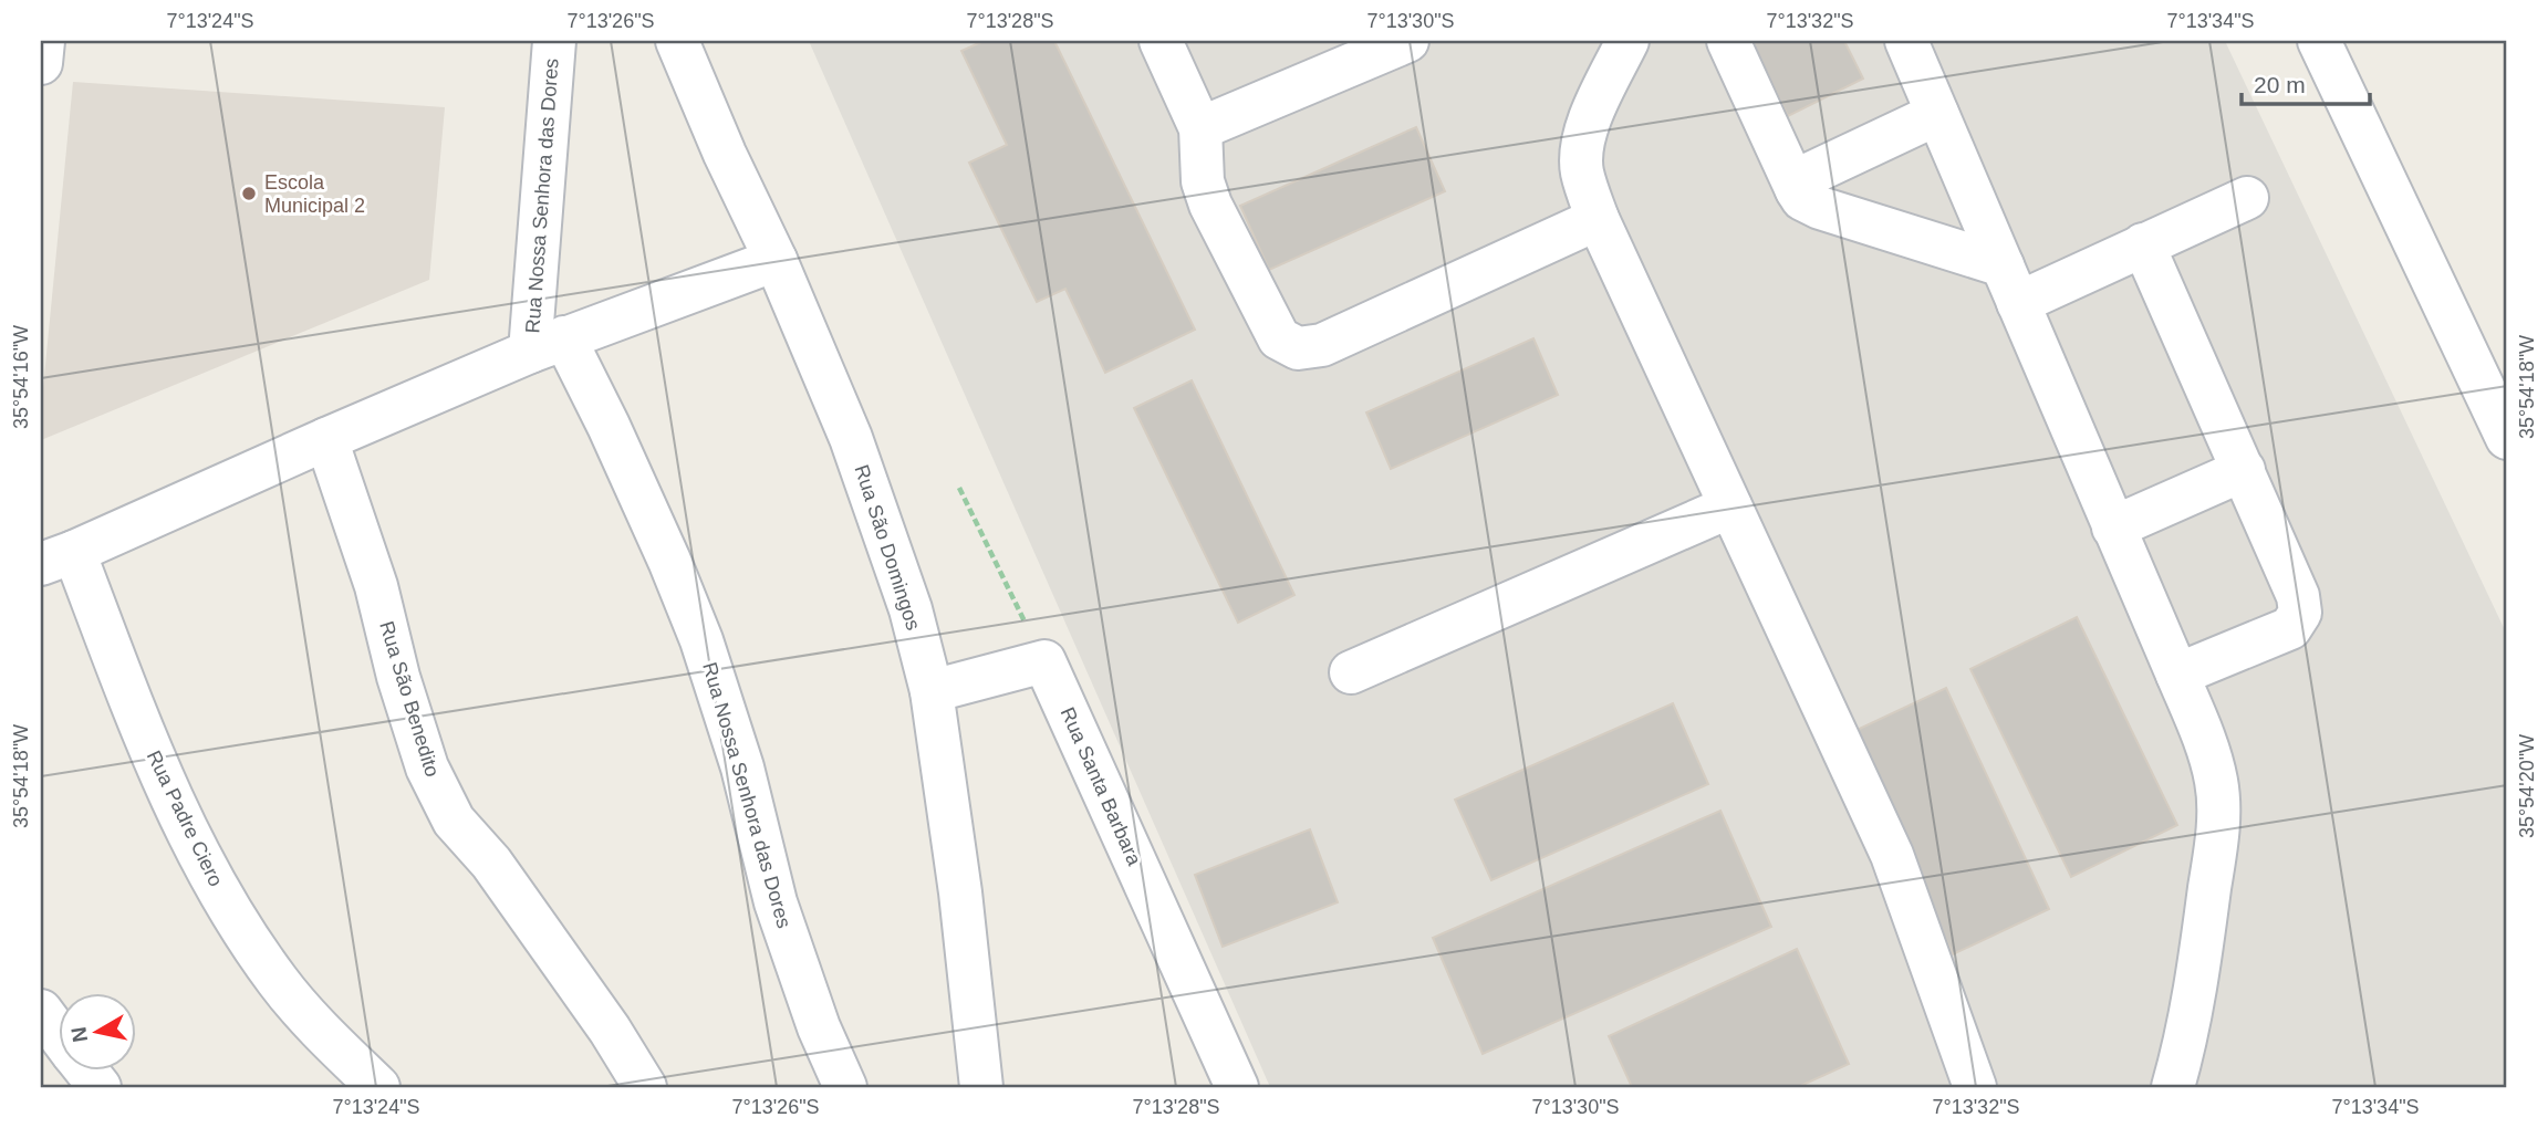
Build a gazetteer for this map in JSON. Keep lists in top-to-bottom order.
{
  "streets": {
    "street": [
      "Rua Nossa Senhora das Dores",
      "Rua São Domingos",
      "Rua São Benedito",
      "Rua Santa Barbara",
      "Rua Padre Ciero"
    ]
  },
  "places": ["Escola Municipal 2"],
  "scale_bar": "20 m",
  "north": "left",
  "coordinates": [
    "7°13'24\"S",
    "7°13'26\"S",
    "7°13'28\"S",
    "7°13'30\"S",
    "7°13'32\"S",
    "7°13'34\"S",
    "35°54'16\"W",
    "35°54'18\"W",
    "35°54'20\"W"
  ]
}
